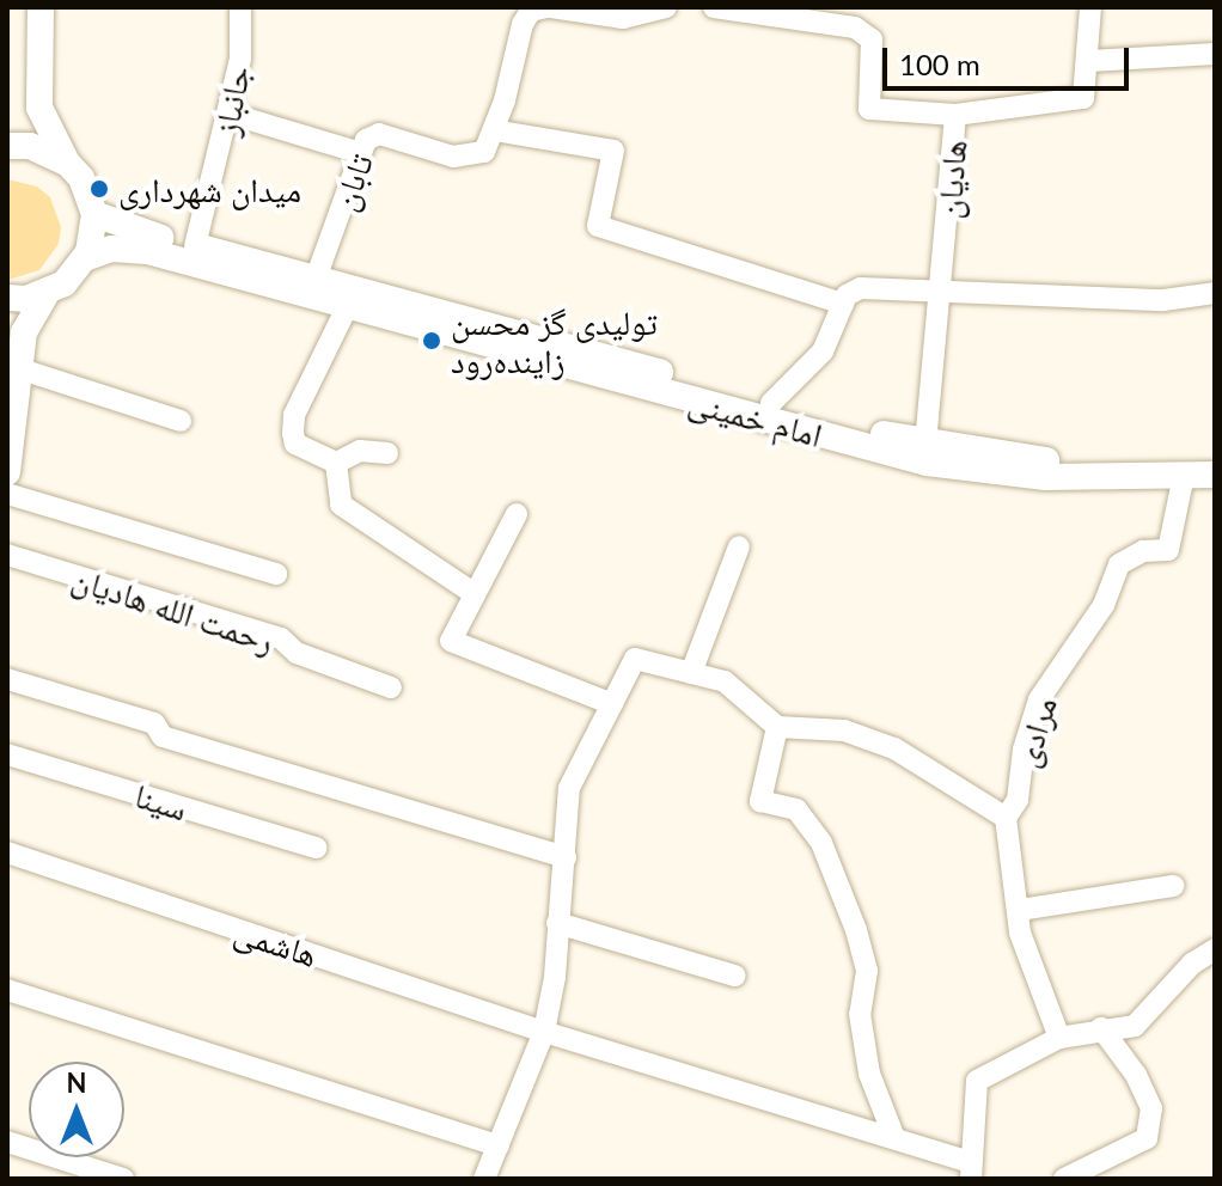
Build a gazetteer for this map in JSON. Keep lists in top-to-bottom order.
{
  "streets": {
    "main road": ["امام خمینی"],
    "street": [
      "جانباز",
      "هادیان",
      "تابان",
      "رحمت الله هادیان",
      "مرادی",
      "سینا",
      "هاشمی"
    ]
  },
  "crossings": [
    ["جانباز", "امام خمینی"],
    ["هادیان", "امام خمینی"],
    ["تابان", "امام خمینی"],
    ["امام خمینی", "مرادی"]
  ],
  "places": ["میدان شهرداری", "تولیدی گز محسن زاینده‌رود"],
  "scale_bar": "100 m",
  "north": "top"
}
